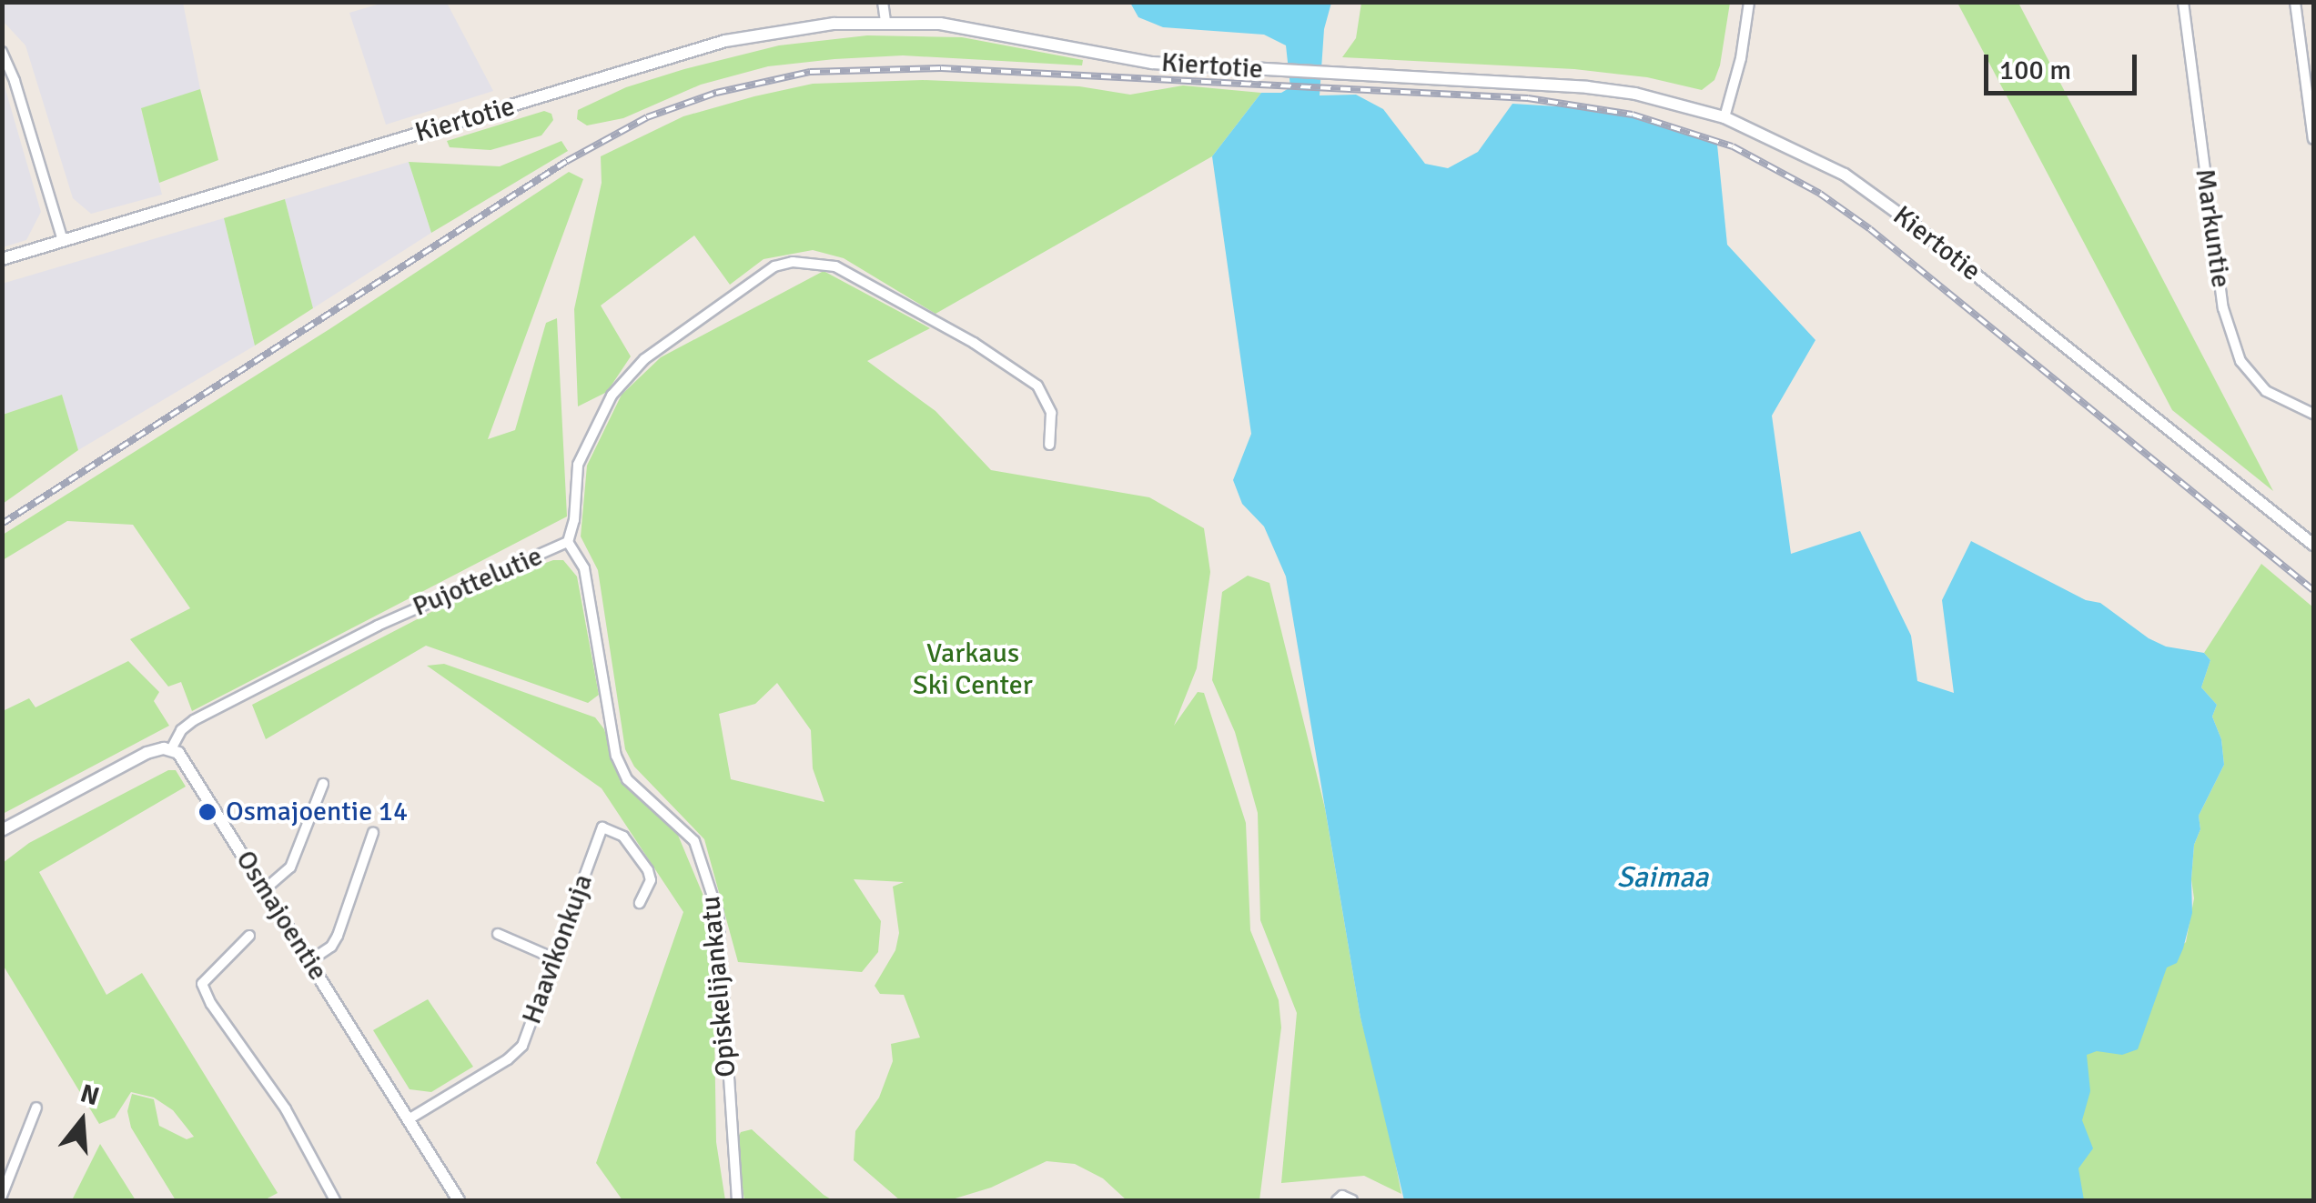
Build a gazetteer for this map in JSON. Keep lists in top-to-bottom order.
{
  "streets": {
    "street": [
      "Kiertotie",
      "Markuntie",
      "Pujottelutie",
      "Osmajoentie",
      "Haavikonkuja",
      "Opiskelijankatu"
    ]
  },
  "crossings": [
    ["Pujottelutie", "Osmajoentie"],
    ["Pujottelutie", "Opiskelijankatu"],
    ["Osmajoentie", "Haavikonkuja"]
  ],
  "water": ["Saimaa"],
  "parks": ["Varkaus Ski Center"],
  "places": ["Osmajoentie 14"],
  "scale_bar": "100 m",
  "north": "top"
}
